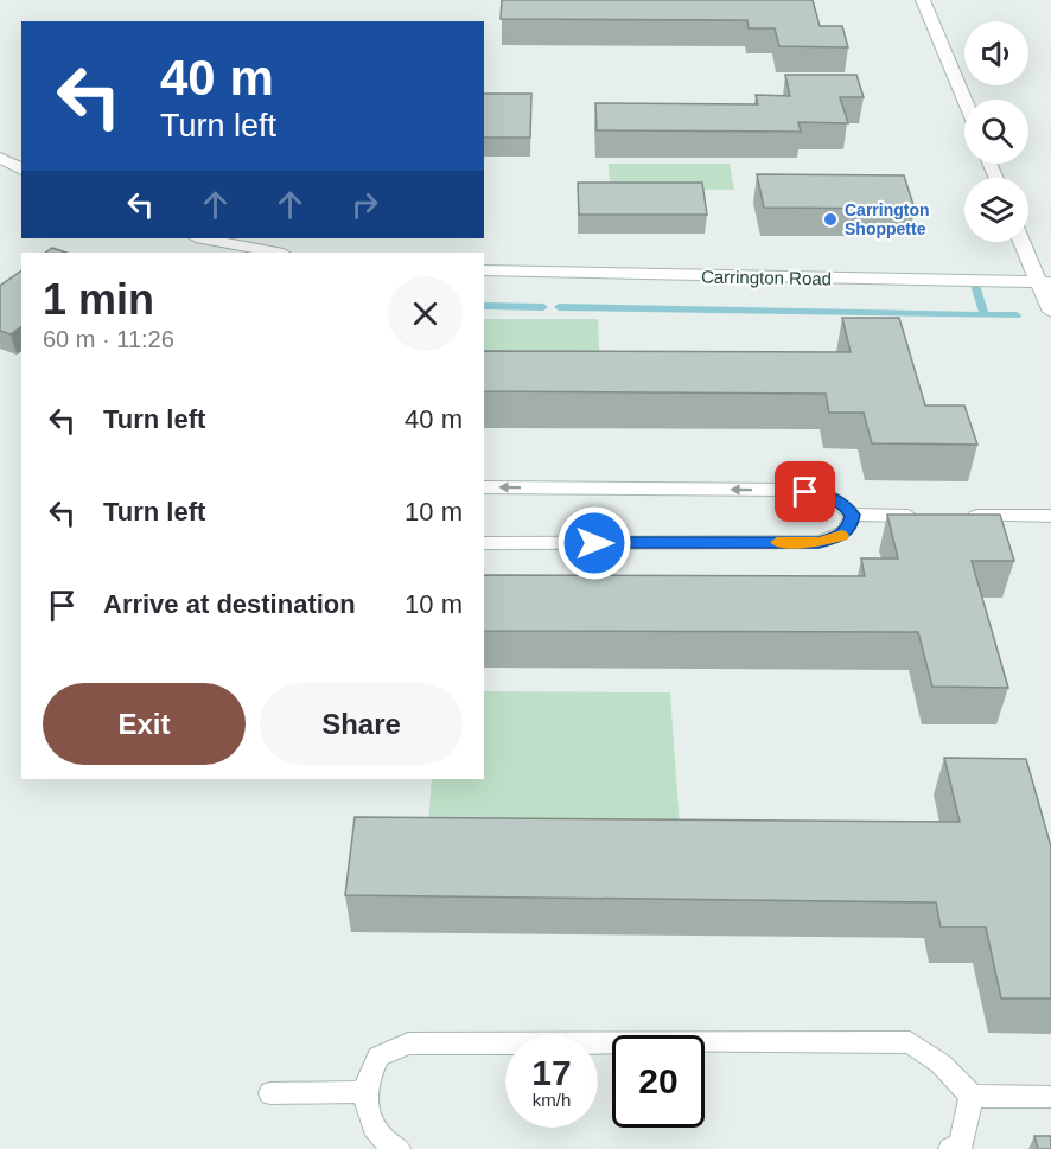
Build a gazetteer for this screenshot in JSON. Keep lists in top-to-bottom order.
{
  "streets": {
    "street": ["Carrington Road"]
  },
  "places": ["Carrington Shoppette"],
  "page": {
    "turn": ["40 m", "Turn left"],
    "heading": ["1 min", "60 m · 11:26"],
    "list": [
      {
        "name": "Turn left",
        "value": "40 m"
      },
      {
        "name": "Turn left",
        "value": "10 m"
      },
      {
        "name": "Arrive at destination",
        "value": "10 m"
      }
    ],
    "buttons": ["Exit", "Share"],
    "speed": "17 km/h",
    "limit": "20"
  }
}
